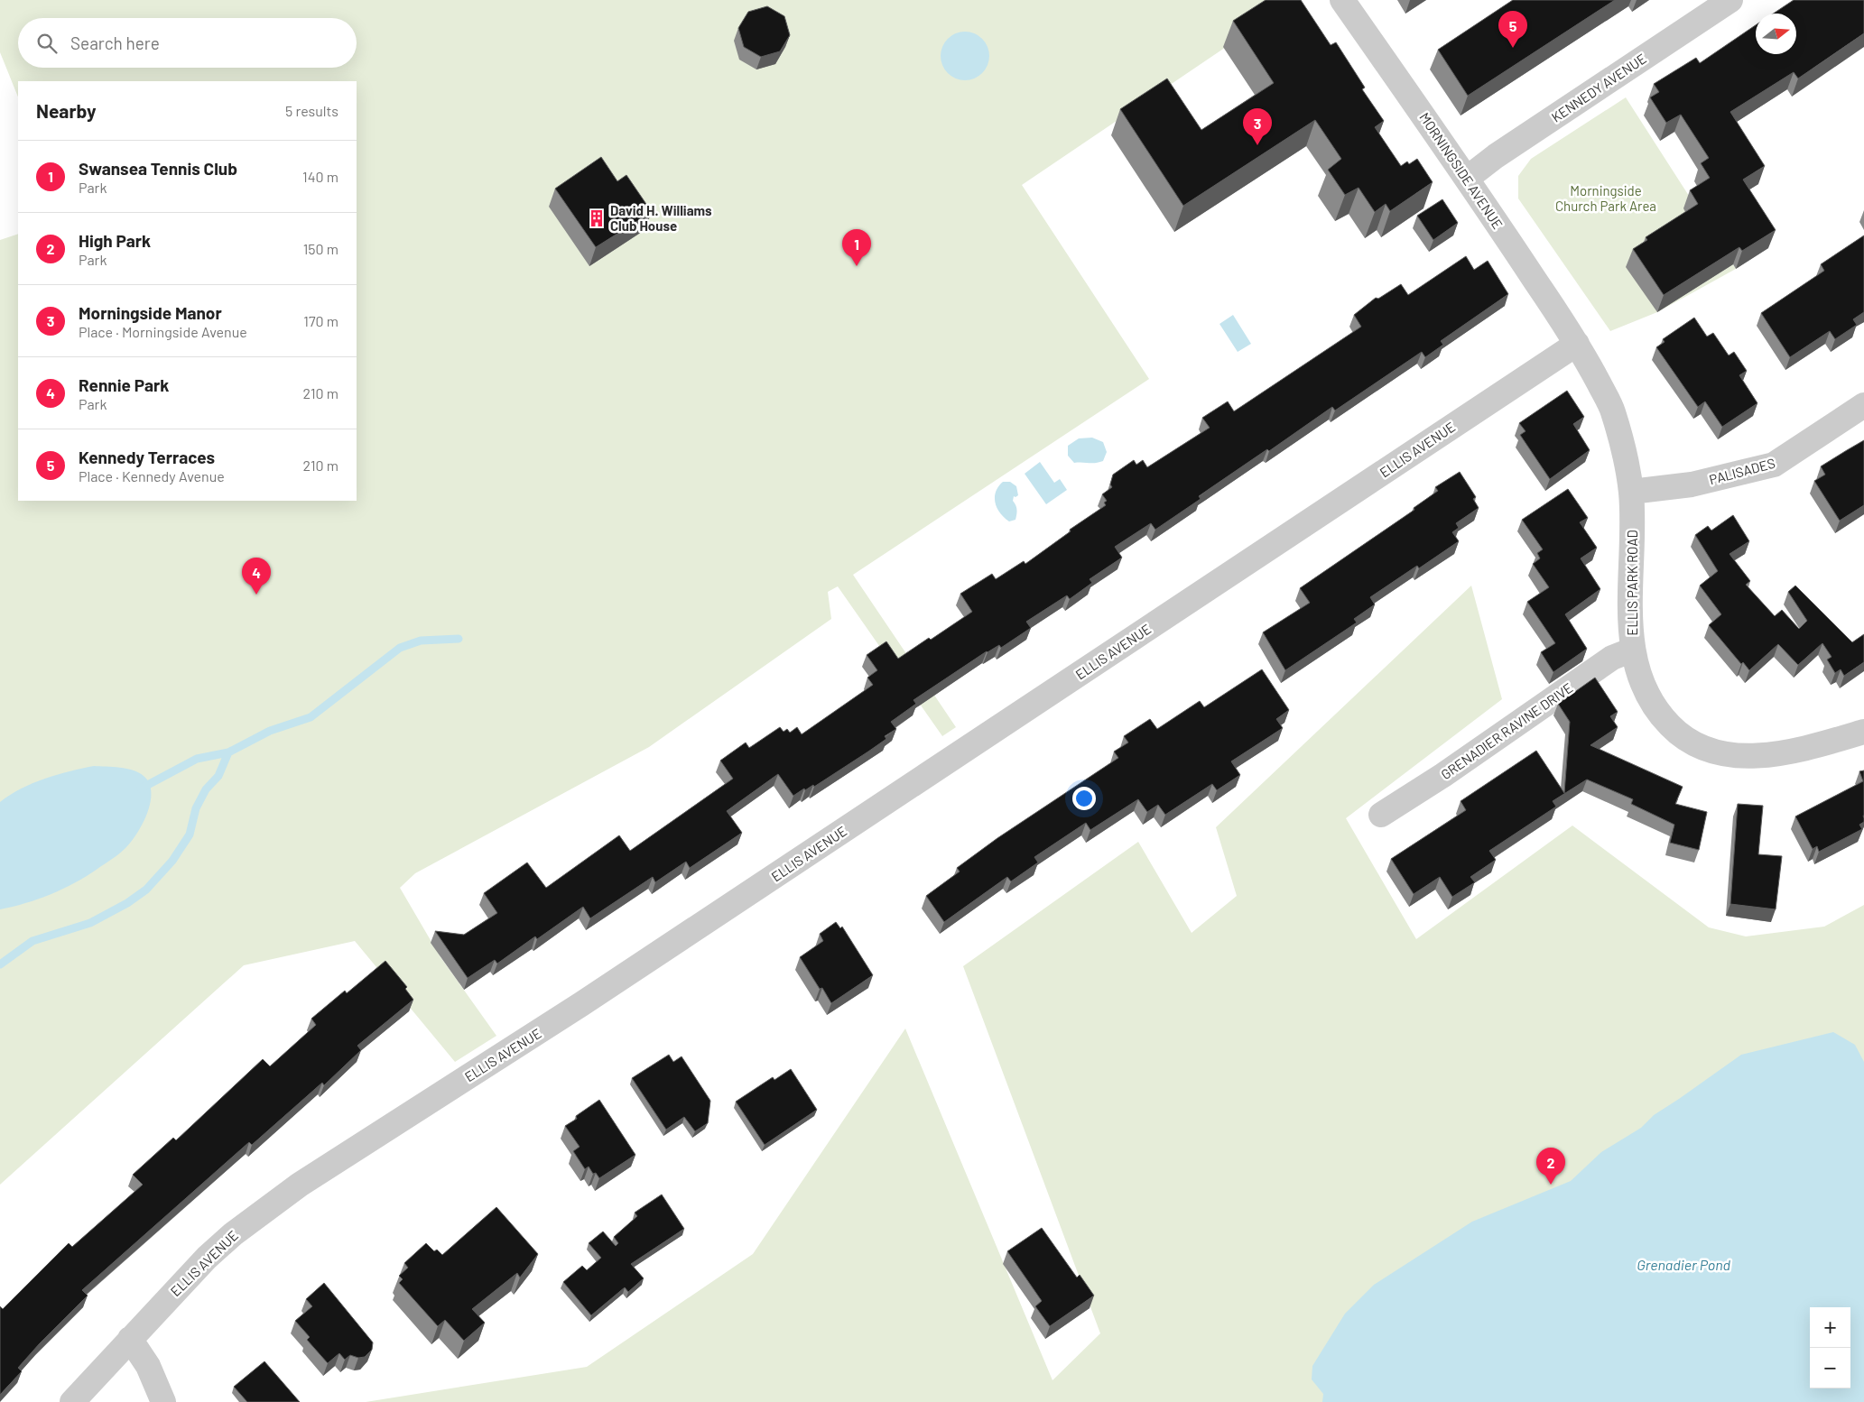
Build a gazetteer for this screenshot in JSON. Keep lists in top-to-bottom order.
{
  "streets": {
    "street": [
      "KENNEDY AVENUE",
      "MORNINGSIDE AVENUE",
      "ELLIS AVENUE",
      "PALISADES",
      "ELLIS PARK ROAD",
      "GRENADIER RAVINE DRIVE"
    ]
  },
  "crossings": [
    ["KENNEDY AVENUE", "MORNINGSIDE AVENUE"],
    ["MORNINGSIDE AVENUE", "ELLIS AVENUE"],
    ["MORNINGSIDE AVENUE", "ELLIS PARK ROAD"],
    ["ELLIS AVENUE", "ELLIS PARK ROAD"],
    ["PALISADES", "ELLIS PARK ROAD"],
    ["ELLIS PARK ROAD", "GRENADIER RAVINE DRIVE"]
  ],
  "water": ["Grenadier Pond"],
  "parks": ["Morningside Church Park Area"],
  "places": {
    "building": ["David H. Williams Club House"]
  },
  "north": "right",
  "page": {
    "pins": [
      "5",
      "3",
      "1",
      "4",
      "2"
    ],
    "search": "Search here",
    "heading": ["Nearby", "5 results"],
    "list": [
      {
        "mark": "1",
        "name": "Swansea Tennis Club",
        "note": "Park",
        "value": "140 m"
      },
      {
        "mark": "2",
        "name": "High Park",
        "note": "Park",
        "value": "150 m"
      },
      {
        "mark": "3",
        "name": "Morningside Manor",
        "note": "Place · Morningside Avenue",
        "value": "170 m"
      },
      {
        "mark": "4",
        "name": "Rennie Park",
        "note": "Park",
        "value": "210 m"
      },
      {
        "mark": "5",
        "name": "Kennedy Terraces",
        "note": "Place · Kennedy Avenue",
        "value": "210 m"
      }
    ],
    "map_buttons": ["+", "−"]
  }
}
